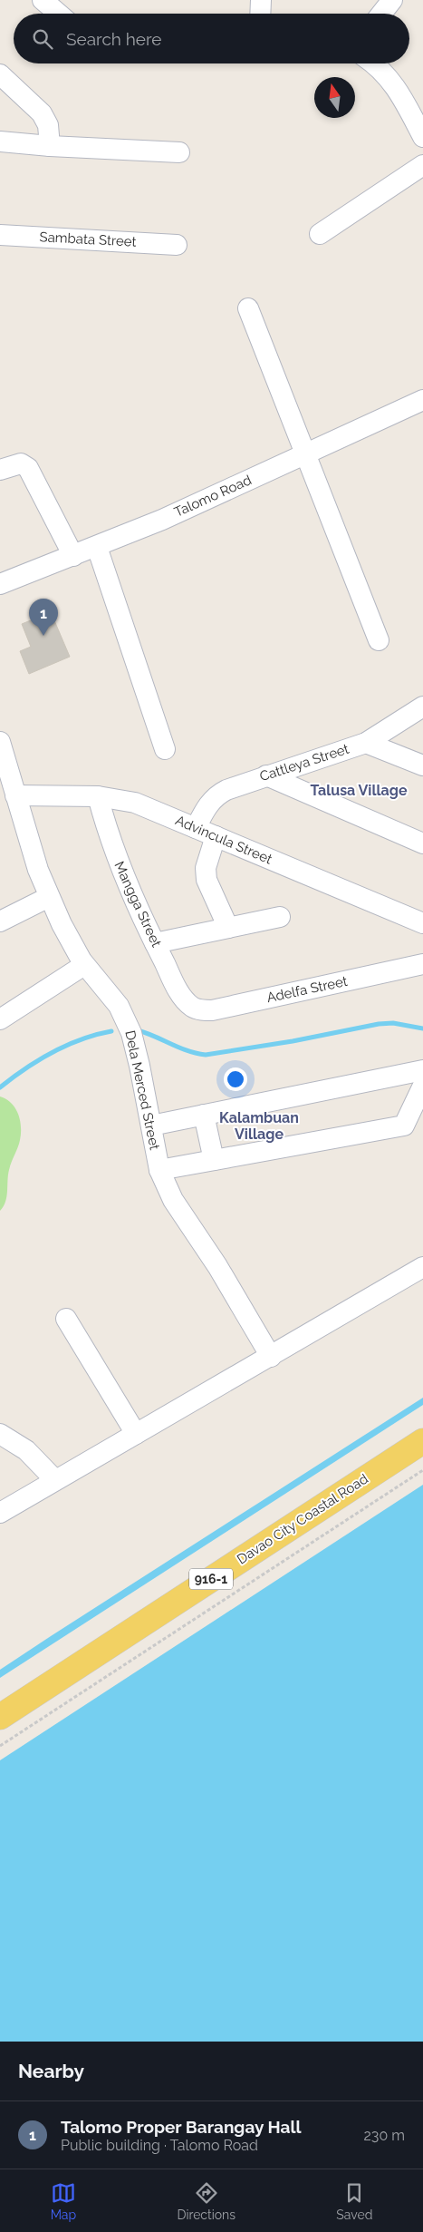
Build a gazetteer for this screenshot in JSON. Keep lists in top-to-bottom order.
{
  "streets": {
    "main road": ["Davao City Coastal Road", "916-1"],
    "street": [
      "Sambata Street",
      "Talomo Road",
      "Cattleya Street",
      "Advincula Street",
      "Mangga Street",
      "Adelfa Street",
      "Dela Merced Street"
    ]
  },
  "crossings": [
    ["Cattleya Street", "Advincula Street"],
    ["Advincula Street", "Mangga Street"],
    ["Advincula Street", "Dela Merced Street"],
    ["Mangga Street", "Adelfa Street"]
  ],
  "districts": ["Talusa Village", "Kalambuan Village"],
  "north": "top",
  "page": {
    "search": "Search here",
    "pins": "1",
    "heading": "Nearby",
    "list": [
      {
        "mark": "1",
        "name": "Talomo Proper Barangay Hall",
        "note": "Public building · Talomo Road",
        "value": "230 m"
      }
    ],
    "nav": ["Map", "Directions", "Saved"]
  }
}
